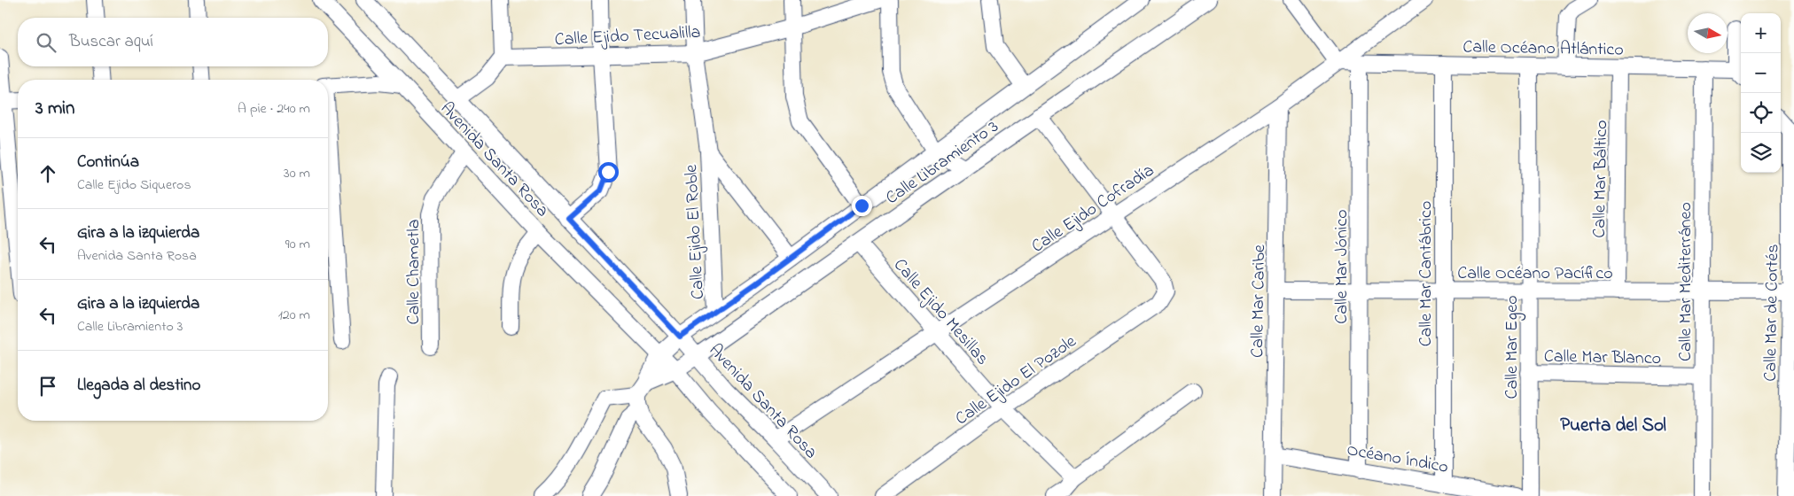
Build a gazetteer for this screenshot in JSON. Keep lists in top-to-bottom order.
{
  "streets": {
    "street": [
      "Calle Ejido Tecualilla",
      "Calle Océano Atlántico",
      "Avenida Santa Rosa",
      "Calle Libramiento 3",
      "Calle Mar Báltico",
      "Calle Ejido Cofradía",
      "Calle Ejido El Roble",
      "Calle Mar Jónico",
      "Calle Chametla",
      "Calle Océano Pacífico",
      "Calle Mar Cantábrico",
      "Calle Mar Mediterráneo",
      "Calle Mar Caribe",
      "Calle Ejido Mesillas",
      "Calle Mar de Cortés",
      "Calle Mar Egeo",
      "Calle Mar Blanco",
      "Calle Ejido El Pozole",
      "Océano Índico"
    ]
  },
  "crossings": [
    ["Calle Ejido Tecualilla", "Calle Ejido El Roble"],
    ["Calle Océano Atlántico", "Calle Mar Báltico"],
    ["Calle Océano Atlántico", "Calle Ejido Cofradía"],
    ["Calle Océano Atlántico", "Calle Mar Jónico"],
    ["Calle Océano Atlántico", "Calle Mar Cantábrico"],
    ["Calle Océano Atlántico", "Calle Mar Mediterráneo"],
    ["Calle Océano Atlántico", "Calle Mar Egeo"],
    ["Avenida Santa Rosa", "Calle Libramiento 3"],
    ["Avenida Santa Rosa", "Calle Ejido Cofradía"],
    ["Avenida Santa Rosa", "Calle Chametla"],
    ["Calle Libramiento 3", "Calle Ejido El Roble"],
    ["Calle Libramiento 3", "Calle Ejido Mesillas"],
    ["Calle Mar Báltico", "Calle Océano Pacífico"],
    ["Calle Ejido Cofradía", "Calle Mar Caribe"],
    ["Calle Ejido Cofradía", "Calle Ejido Mesillas"],
    ["Calle Ejido Cofradía", "Calle Ejido El Pozole"],
    ["Calle Mar Jónico", "Calle Océano Pacífico"],
    ["Calle Mar Jónico", "Océano Índico"],
    ["Calle Océano Pacífico", "Calle Mar Cantábrico"],
    ["Calle Océano Pacífico", "Calle Mar Mediterráneo"],
    ["Calle Océano Pacífico", "Calle Mar Caribe"],
    ["Calle Océano Pacífico", "Calle Mar de Cortés"],
    ["Calle Océano Pacífico", "Calle Mar Egeo"],
    ["Calle Mar Cantábrico", "Océano Índico"],
    ["Calle Mar Mediterráneo", "Calle Mar Blanco"],
    ["Calle Mar Caribe", "Océano Índico"],
    ["Calle Ejido Mesillas", "Calle Ejido El Pozole"],
    ["Calle Mar Egeo", "Calle Mar Blanco"]
  ],
  "districts": ["Puerta del Sol"],
  "north": "right",
  "page": {
    "map_buttons": ["+", "−"],
    "search": "Buscar aquí",
    "heading": ["3 min", "A pie · 240 m"],
    "list": [
      ["Continúa", "Calle Ejido Siqueros", "30 m"],
      ["Gira a la izquierda", "Avenida Santa Rosa", "90 m"],
      ["Gira a la izquierda", "Calle Libramiento 3", "120 m"],
      "Llegada al destino"
    ]
  }
}
